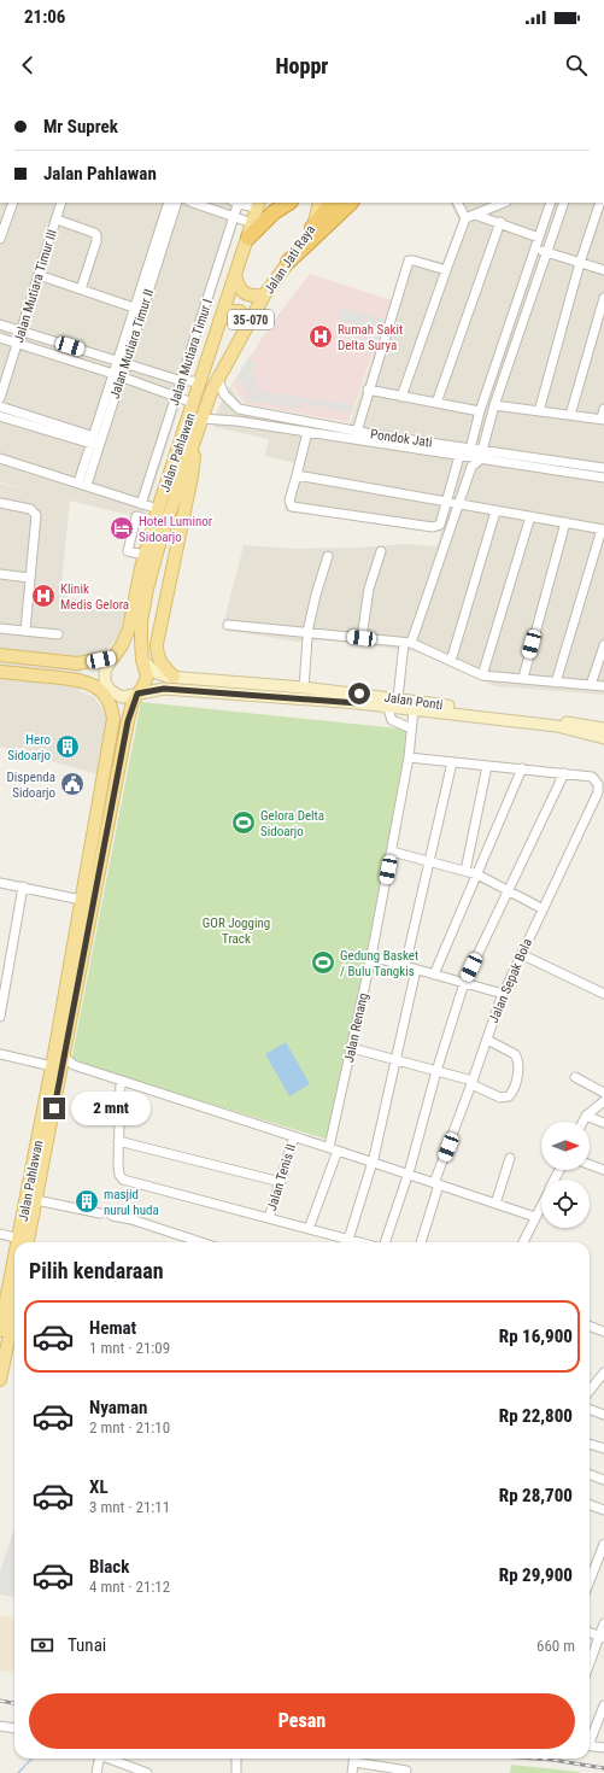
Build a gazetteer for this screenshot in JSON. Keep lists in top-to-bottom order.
{
  "streets": {
    "main road": [
      "Jalan Jati Raya",
      "35-070",
      "Jalan Pahlawan",
      "Jalan Ponti"
    ],
    "street": [
      "Jalan Mutiara Timur III",
      "Jalan Mutiara Timur II",
      "Jalan Mutiara Timur I",
      "Pondok Jati",
      "Jalan Sepak Bola",
      "Jalan Renang",
      "Jalan Tenis II"
    ]
  },
  "crossings": [
    ["Jalan Jati Raya", "Pondok Jati"],
    ["Jalan Jati Raya", "Jalan Pahlawan"],
    ["35-070", "Jalan Pahlawan"],
    ["Pondok Jati", "Jalan Pahlawan"],
    ["Jalan Pahlawan", "Jalan Ponti"],
    ["Jalan Ponti", "Jalan Renang"]
  ],
  "parks": ["GOR Jogging Track"],
  "places": {
    "hospital": ["Rumah Sakit Delta Surya", "Klinik Medis Gelora"],
    "hotel": ["Hotel Luminor Sidoarjo"],
    "building": ["Hero Sidoarjo", "masjid nurul huda"],
    "public building": ["Dispenda Sidoarjo"],
    "sports": ["Gelora Delta Sidoarjo", "Gedung Basket / Bulu Tangkis"]
  },
  "north": "right",
  "page": {
    "status": "21:06",
    "header": "Hoppr",
    "banner": ["Mr Suprek", "Jalan Pahlawan"],
    "bubble": "2 mnt",
    "heading": "Pilih kendaraan",
    "list": [
      {
        "name": "Hemat",
        "note": "1 mnt · 21:09",
        "value": "Rp 16,900"
      },
      {
        "name": "Nyaman",
        "note": "2 mnt · 21:10",
        "value": "Rp 22,800"
      },
      {
        "name": "XL",
        "note": "3 mnt · 21:11",
        "value": "Rp 28,700"
      },
      {
        "name": "Black",
        "note": "4 mnt · 21:12",
        "value": "Rp 29,900"
      }
    ],
    "pay": ["Tunai", "660 m"],
    "buttons": "Pesan"
  }
}
